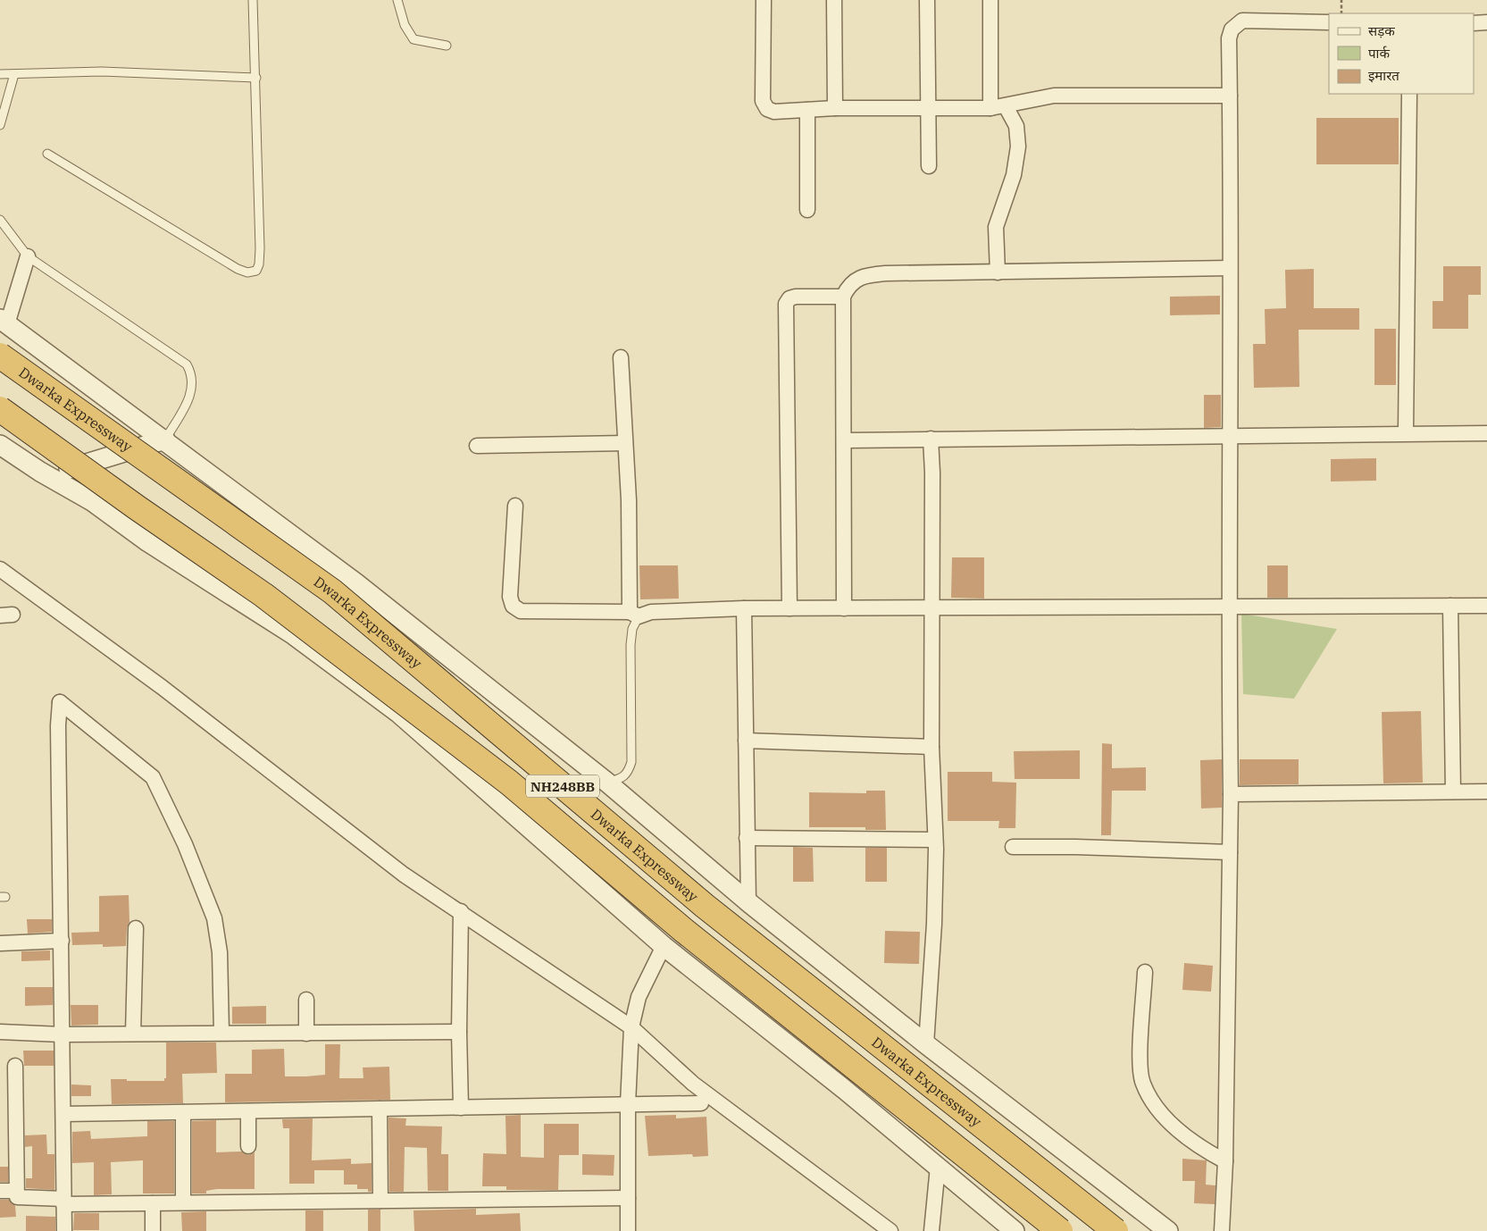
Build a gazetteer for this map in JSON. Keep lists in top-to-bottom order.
{
  "streets": {
    "highway": ["Dwarka Expressway", "NH248BB"]
  },
  "legend": ["सड़क", "पार्क", "इमारत"]
}
